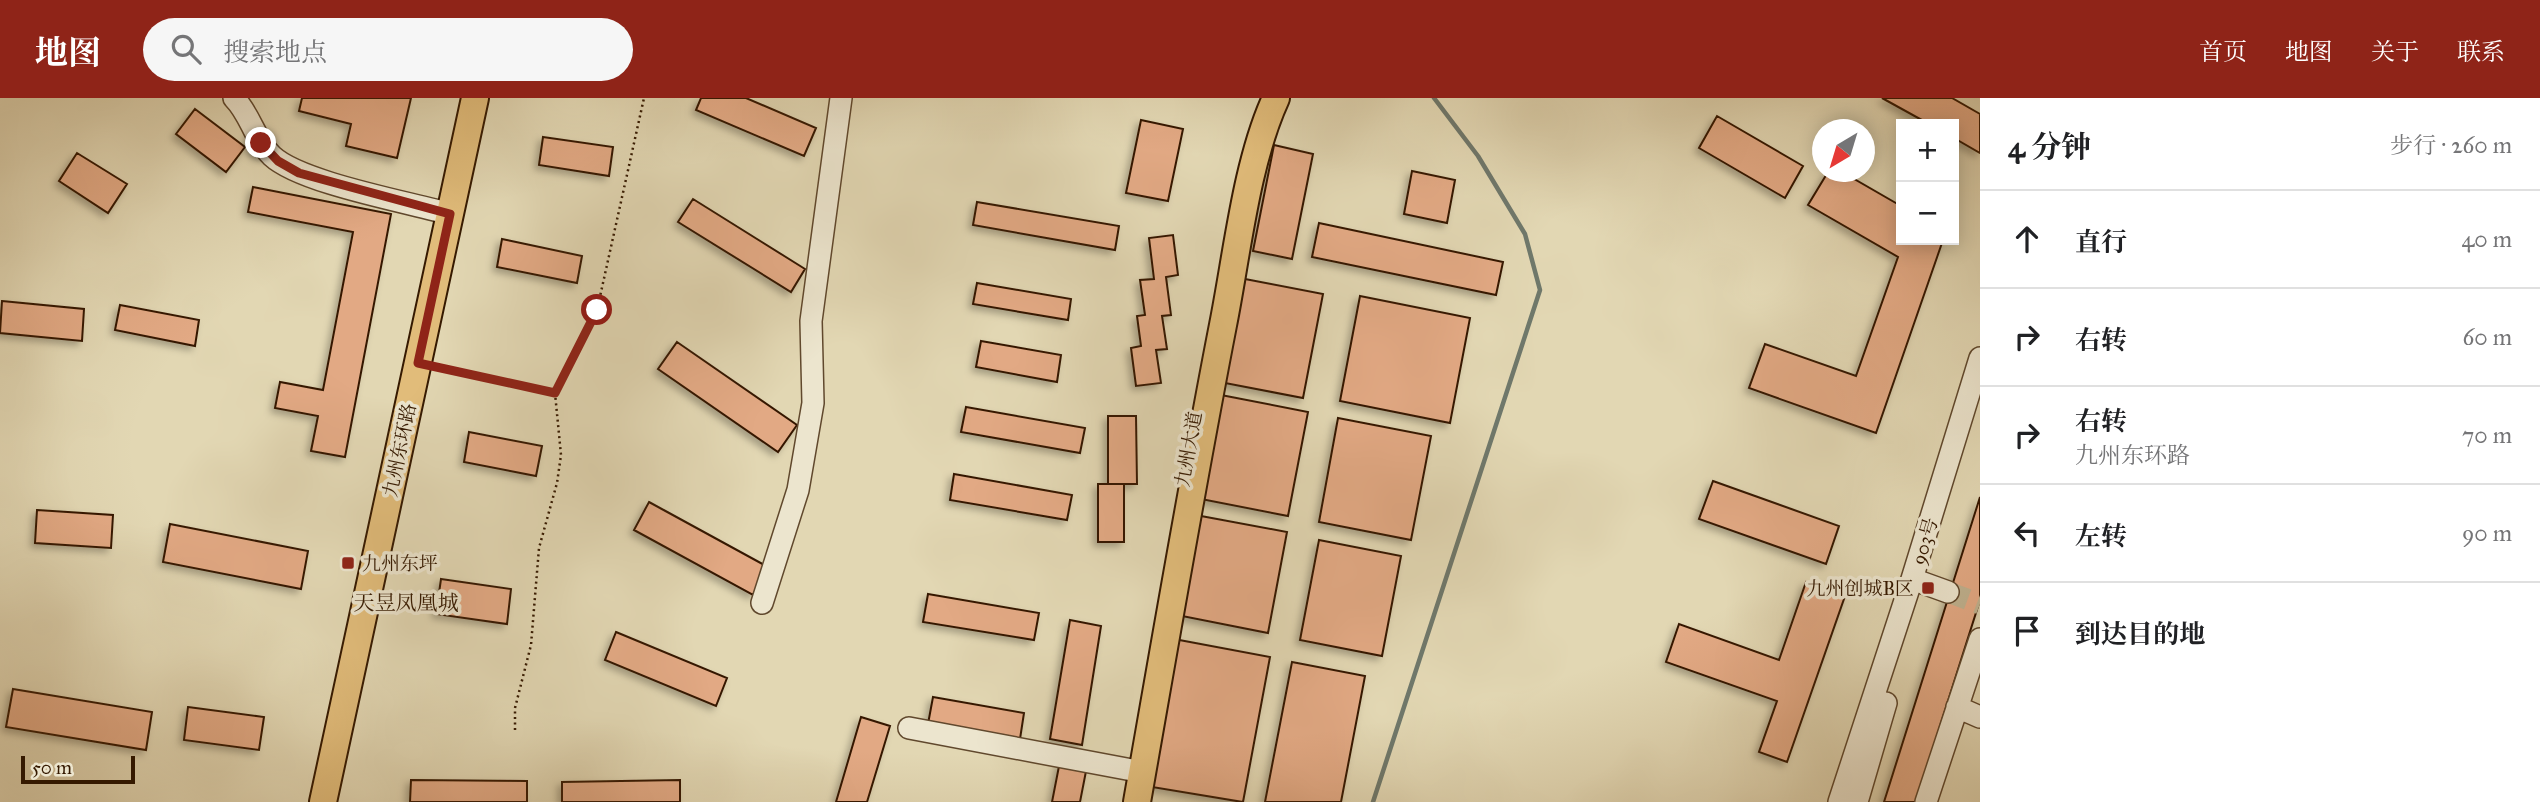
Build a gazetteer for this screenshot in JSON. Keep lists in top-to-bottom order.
{
  "streets": {
    "main road": ["九州大道", "九州东环路"],
    "street": ["903号"]
  },
  "districts": ["天昱凤凰城"],
  "places": {
    "transit": ["九州东坪", "九州创城B区"]
  },
  "scale_bar": "50 m",
  "north": "bottom left",
  "page": {
    "header": "地图",
    "search": "搜索地点",
    "nav": [
      "首页",
      "地图",
      "关于",
      "联系"
    ],
    "heading": ["4 分钟", "步行 · 260 m"],
    "map_buttons": ["+", "−"],
    "list": [
      ["直行", "40 m"],
      ["右转", "60 m"],
      ["右转", "九州东环路", "70 m"],
      ["左转", "90 m"],
      "到达目的地"
    ],
    "scale": "50 m"
  }
}
